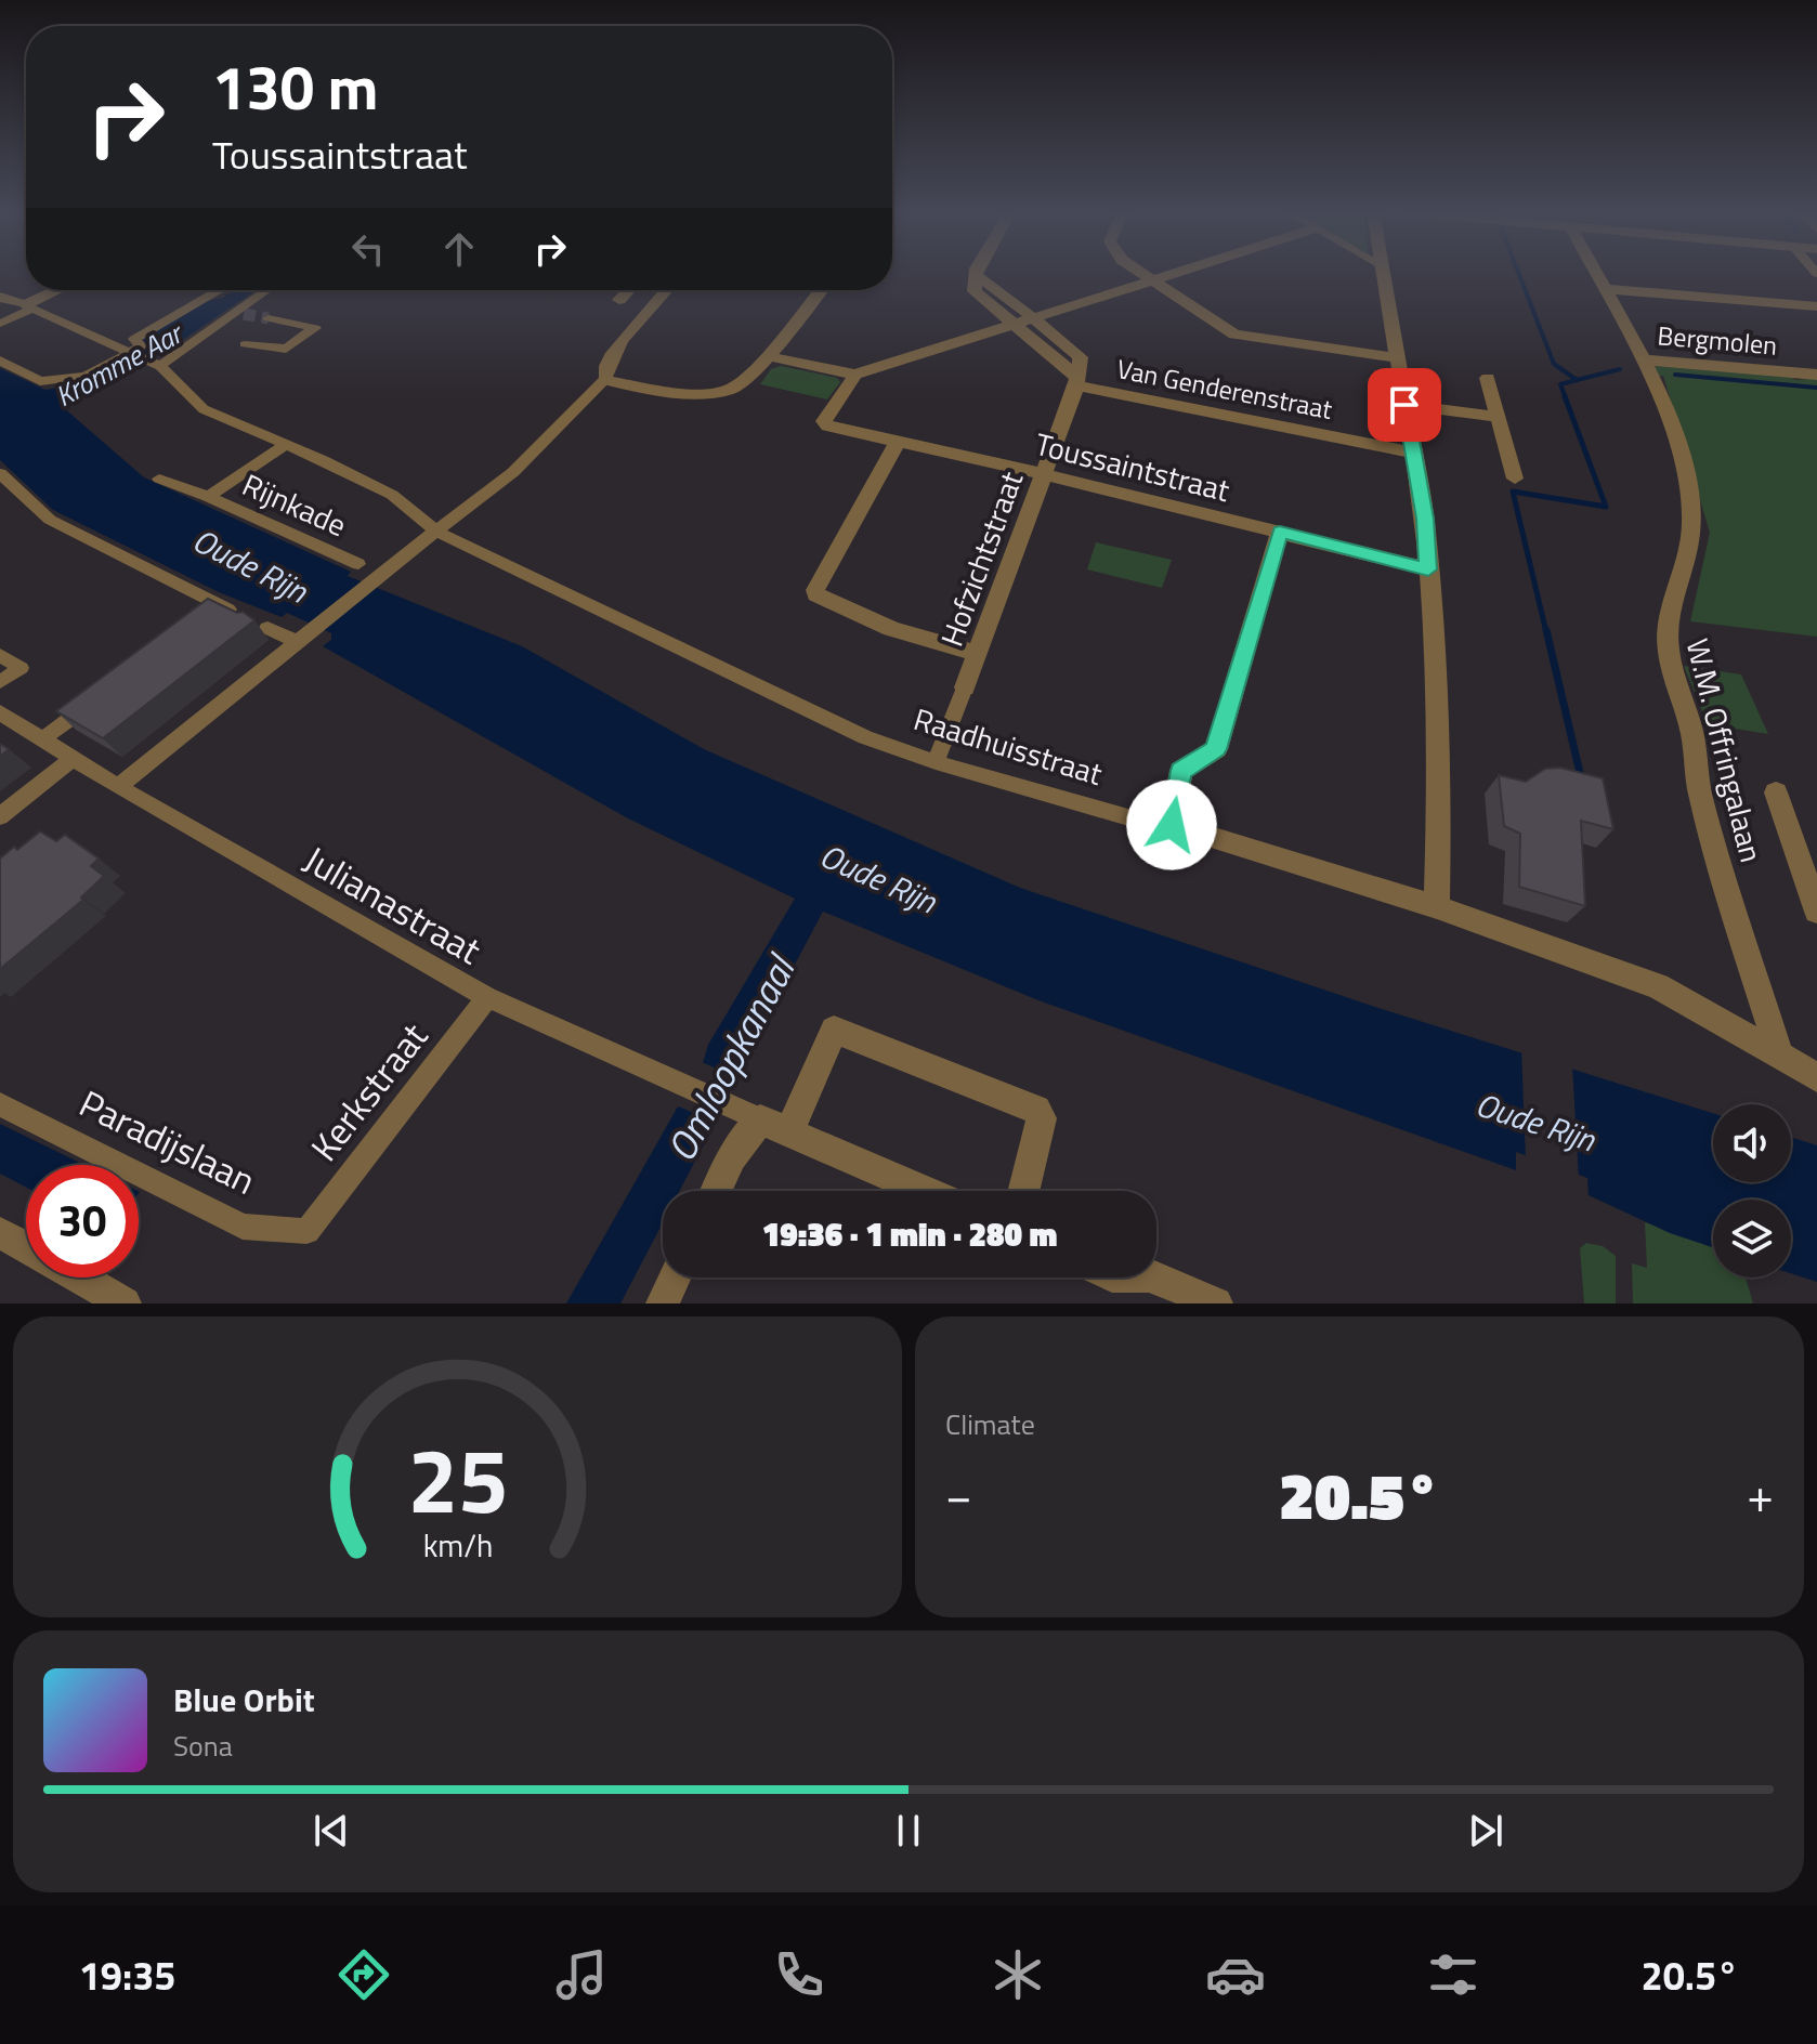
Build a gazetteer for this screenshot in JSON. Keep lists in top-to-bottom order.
{
  "streets": {
    "street": [
      "Bergmolen",
      "Van Genderenstraat",
      "Toussaintstraat",
      "Rijnkade",
      "Hofzichtstraat",
      "Raadhuisstraat",
      "W.M. Offringalaan",
      "Julianastraat",
      "Kerkstraat",
      "Paradijslaan"
    ]
  },
  "crossings": [
    ["Bergmolen", "W.M. Offringalaan"],
    ["Van Genderenstraat", "Hofzichtstraat"],
    ["Toussaintstraat", "Hofzichtstraat"],
    ["Rijnkade", "Raadhuisstraat"],
    ["Hofzichtstraat", "Raadhuisstraat"],
    ["Raadhuisstraat", "W.M. Offringalaan"],
    ["Julianastraat", "Kerkstraat"],
    ["Kerkstraat", "Paradijslaan"]
  ],
  "water": ["Kromme Aar", "Oude Rijn", "Omloopkanaal"],
  "page": {
    "turn": ["130 m", "Toussaintstraat"],
    "limit": "30",
    "trip": "19:36 · 1 min · 280 m",
    "tile": "Climate",
    "heat": ["−", "20.5°", "+"],
    "song": ["Blue Orbit", "Sona"],
    "tabs": ["19:35", "20.5°"],
    "gauge": ["25", "km/h"]
  }
}
